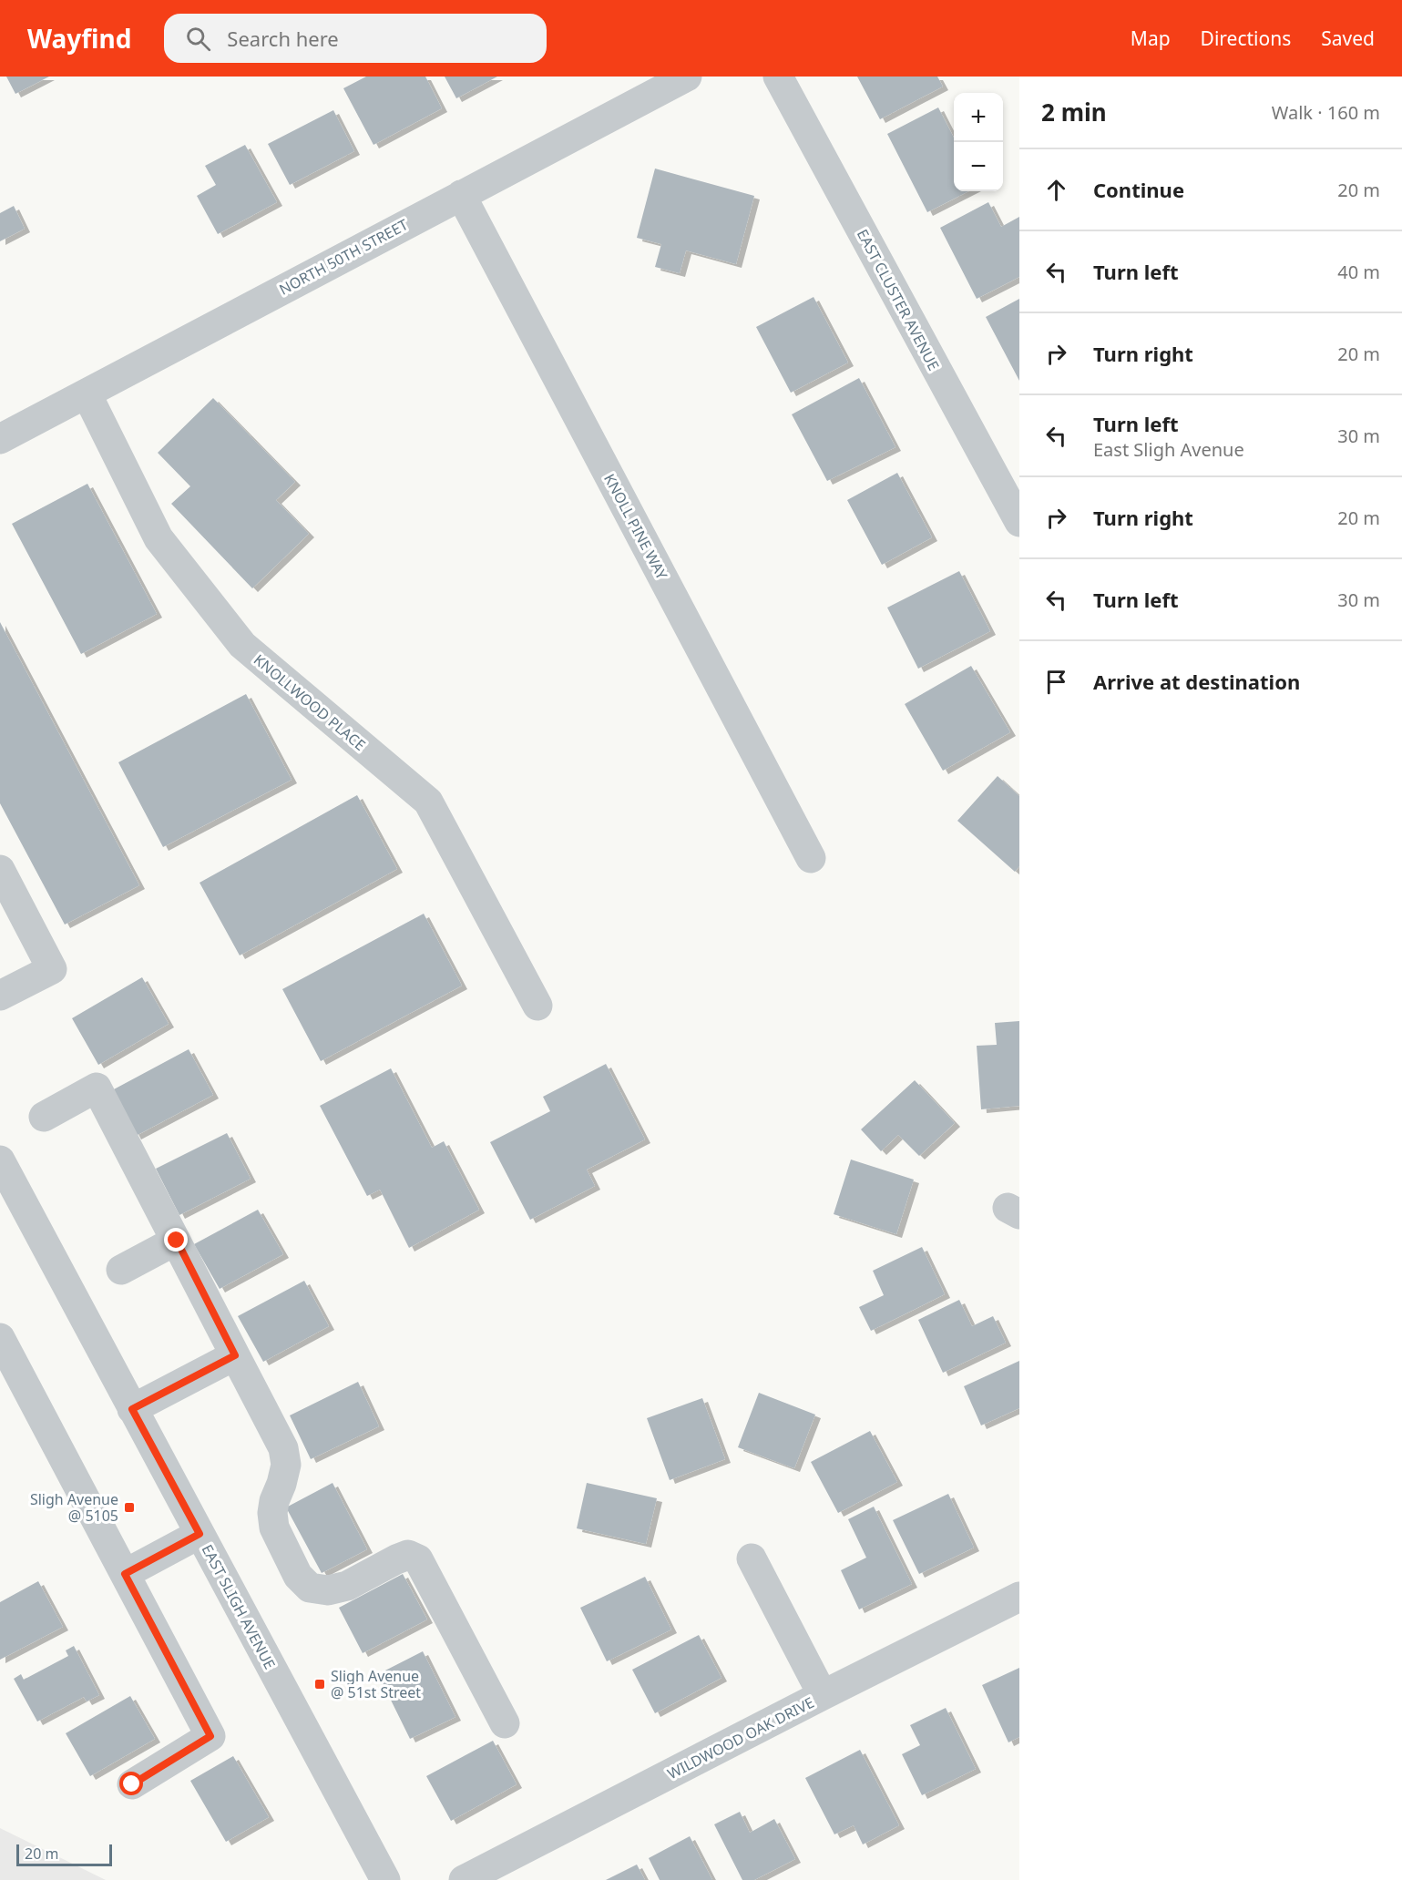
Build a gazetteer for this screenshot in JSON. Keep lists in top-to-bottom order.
{
  "streets": {
    "street": [
      "NORTH 50TH STREET",
      "EAST CLUSTER AVENUE",
      "KNOLL PINE WAY",
      "KNOLLWOOD PLACE",
      "EAST SLIGH AVENUE",
      "WILDWOOD OAK DRIVE"
    ]
  },
  "crossings": [
    ["NORTH 50TH STREET", "KNOLL PINE WAY"],
    ["NORTH 50TH STREET", "KNOLLWOOD PLACE"]
  ],
  "places": {
    "transit": ["Sligh Avenue @ 5105", "Sligh Avenue @ 51st Street"]
  },
  "scale_bar": "20 m",
  "page": {
    "header": "Wayfind",
    "search": "Search here",
    "nav": ["Map", "Directions", "Saved"],
    "heading": ["2 min", "Walk · 160 m"],
    "map_buttons": ["+", "−"],
    "list": [
      ["Continue", "20 m"],
      ["Turn left", "40 m"],
      ["Turn right", "20 m"],
      ["Turn left", "East Sligh Avenue", "30 m"],
      ["Turn right", "20 m"],
      ["Turn left", "30 m"],
      "Arrive at destination"
    ],
    "scale": "20 m"
  }
}
